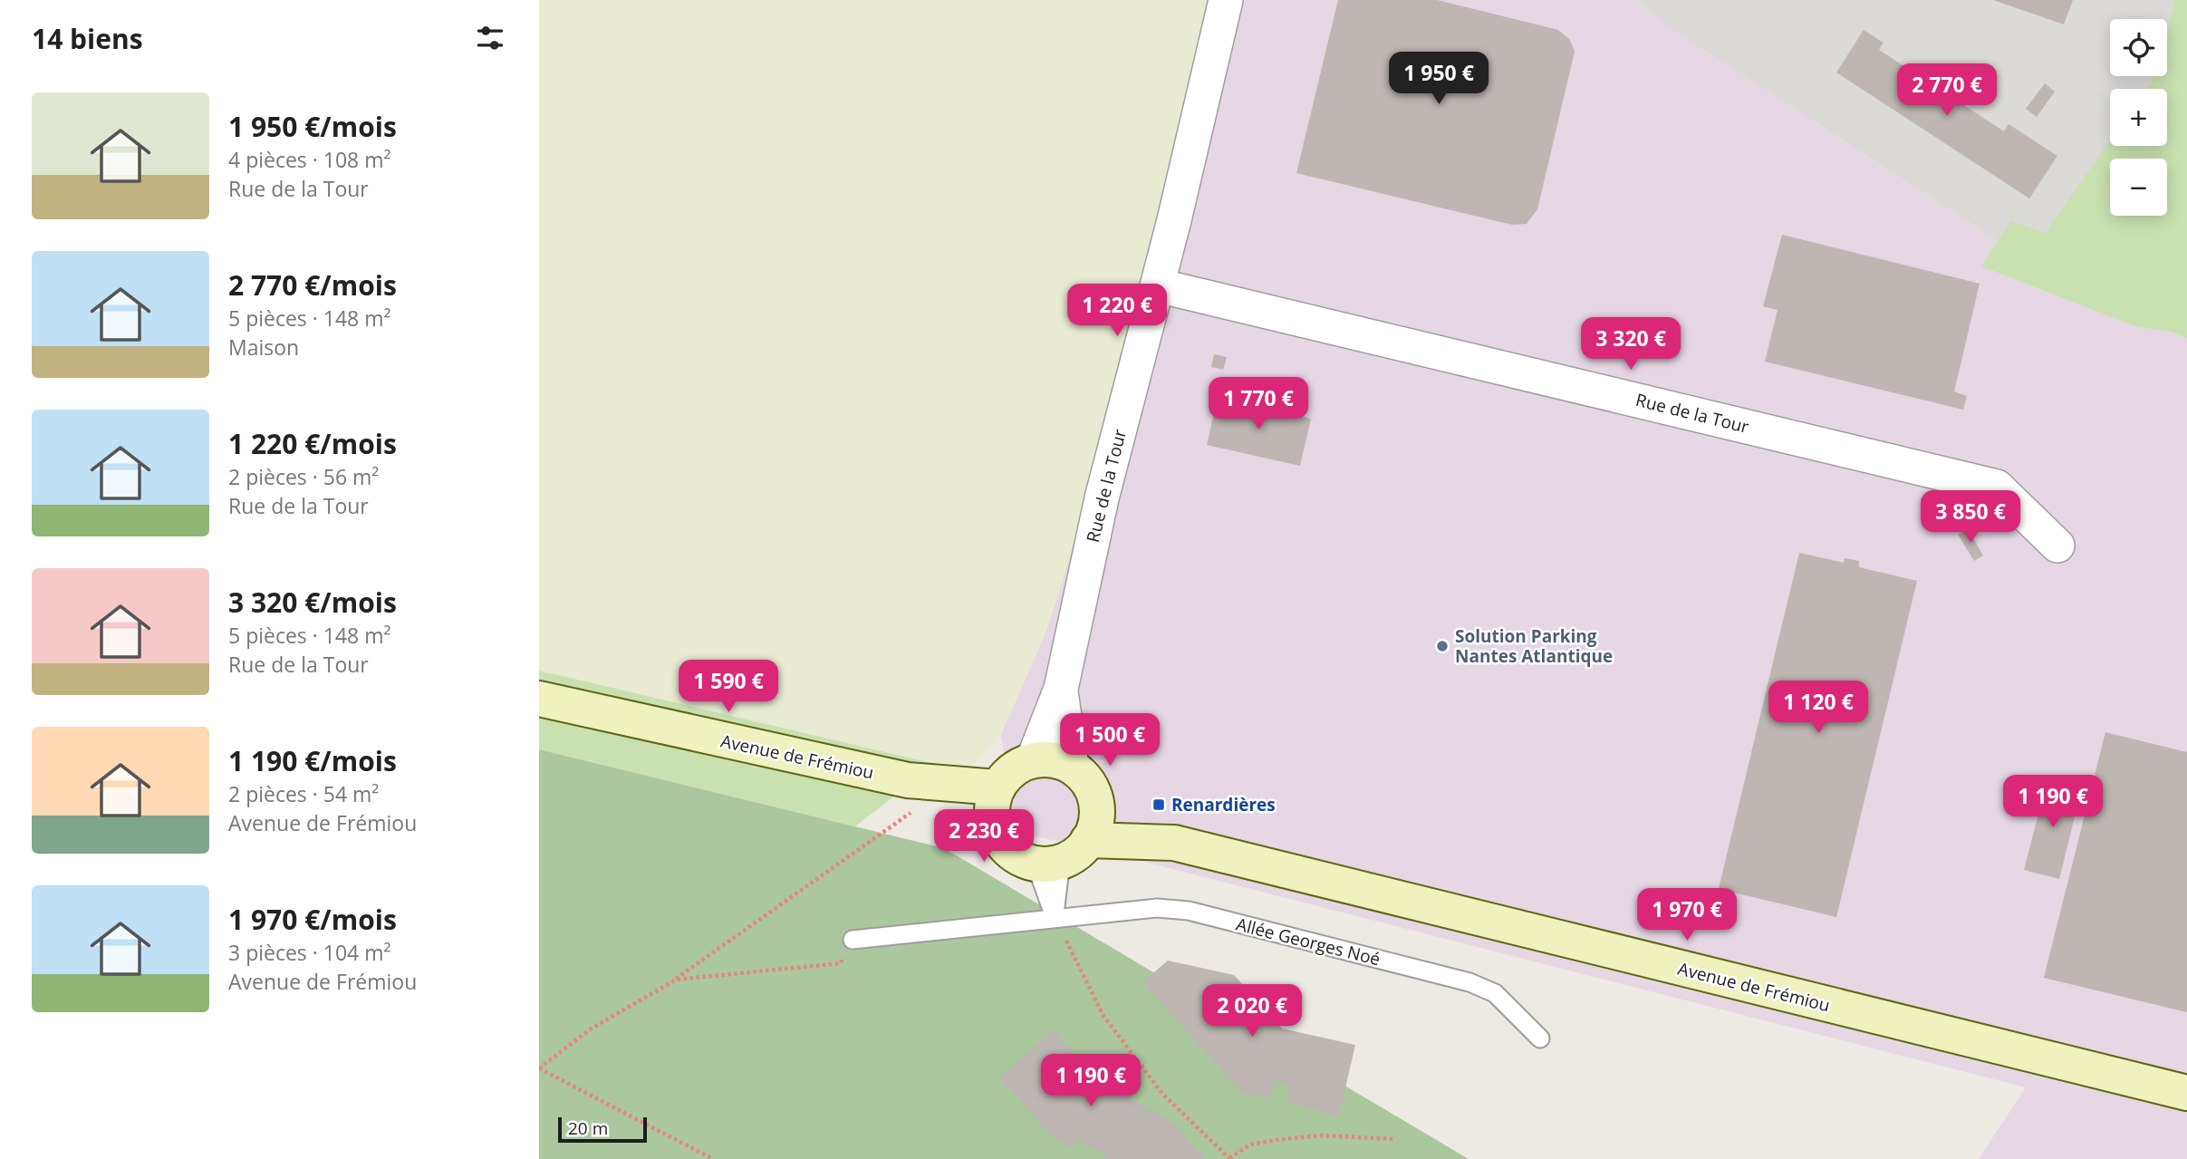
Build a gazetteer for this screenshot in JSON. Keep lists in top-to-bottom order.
{
  "streets": {
    "main road": ["Avenue de Frémiou"],
    "street": ["Rue de la Tour"],
    "lane": ["Allée Georges Noé"]
  },
  "crossings": [
    ["Rue de la Tour", "Avenue de Frémiou"]
  ],
  "places": {
    "other": ["Solution Parking Nantes Atlantique"],
    "transit": ["Renardières"]
  },
  "scale_bar": "20 m",
  "page": {
    "heading": "14 biens",
    "map_buttons": ["+", "−"],
    "price": [
      "1 950 €",
      "2 770 €",
      "1 220 €",
      "3 320 €",
      "1 770 €",
      "3 850 €",
      "1 590 €",
      "1 120 €",
      "1 500 €",
      "1 190 €",
      "2 230 €",
      "1 970 €",
      "2 020 €",
      "1 190 €"
    ],
    "list": [
      {
        "name": "1 950 €/mois",
        "note": "4 pièces · 108 m² · Rue de la Tour"
      },
      {
        "name": "2 770 €/mois",
        "note": "5 pièces · 148 m² · Maison"
      },
      {
        "name": "1 220 €/mois",
        "note": "2 pièces · 56 m² · Rue de la Tour"
      },
      {
        "name": "3 320 €/mois",
        "note": "5 pièces · 148 m² · Rue de la Tour"
      },
      {
        "name": "1 190 €/mois",
        "note": "2 pièces · 54 m² · Avenue de Frémiou"
      },
      {
        "name": "1 970 €/mois",
        "note": "3 pièces · 104 m² · Avenue de Frémiou"
      }
    ],
    "scale": "20 m"
  }
}
